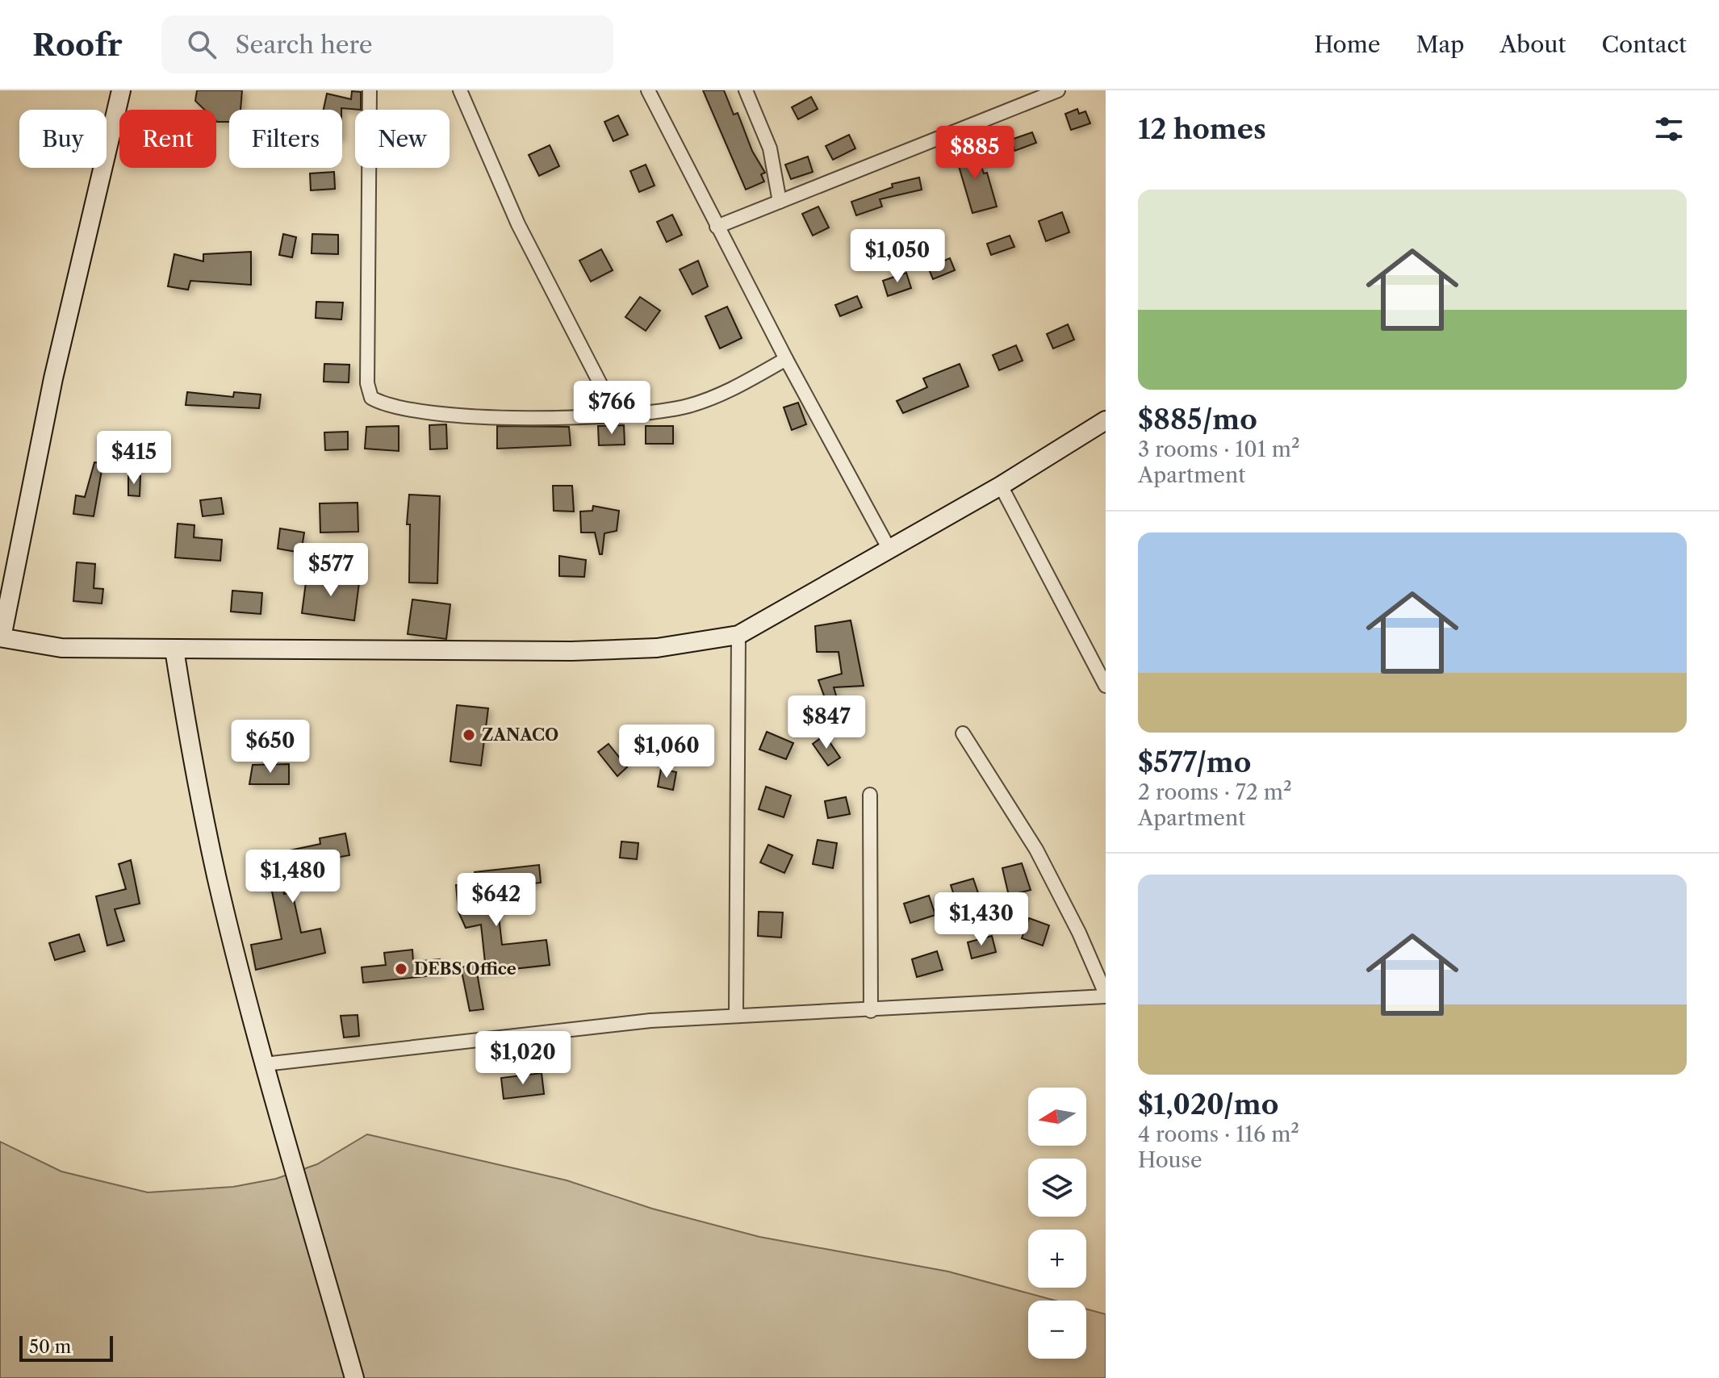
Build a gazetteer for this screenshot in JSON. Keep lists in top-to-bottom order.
{
  "places": ["ZANACO", "DEBS Office"],
  "scale_bar": "50 m",
  "north": "left",
  "page": {
    "header": "Roofr",
    "search": "Search here",
    "nav": [
      "Home",
      "Map",
      "About",
      "Contact"
    ],
    "heading": "12 homes",
    "chip": [
      "Buy",
      "Rent",
      "Filters",
      "New"
    ],
    "price": [
      "$885",
      "$1,050",
      "$766",
      "$415",
      "$577",
      "$847",
      "$650",
      "$1,060",
      "$1,480",
      "$642",
      "$1,430",
      "$1,020"
    ],
    "list": [
      {
        "name": "$885/mo",
        "note": "3 rooms · 101 m² · Apartment"
      },
      {
        "name": "$577/mo",
        "note": "2 rooms · 72 m² · Apartment"
      },
      {
        "name": "$1,020/mo",
        "note": "4 rooms · 116 m² · House"
      }
    ],
    "map_buttons": ["+", "−"],
    "scale": "50 m"
  }
}
